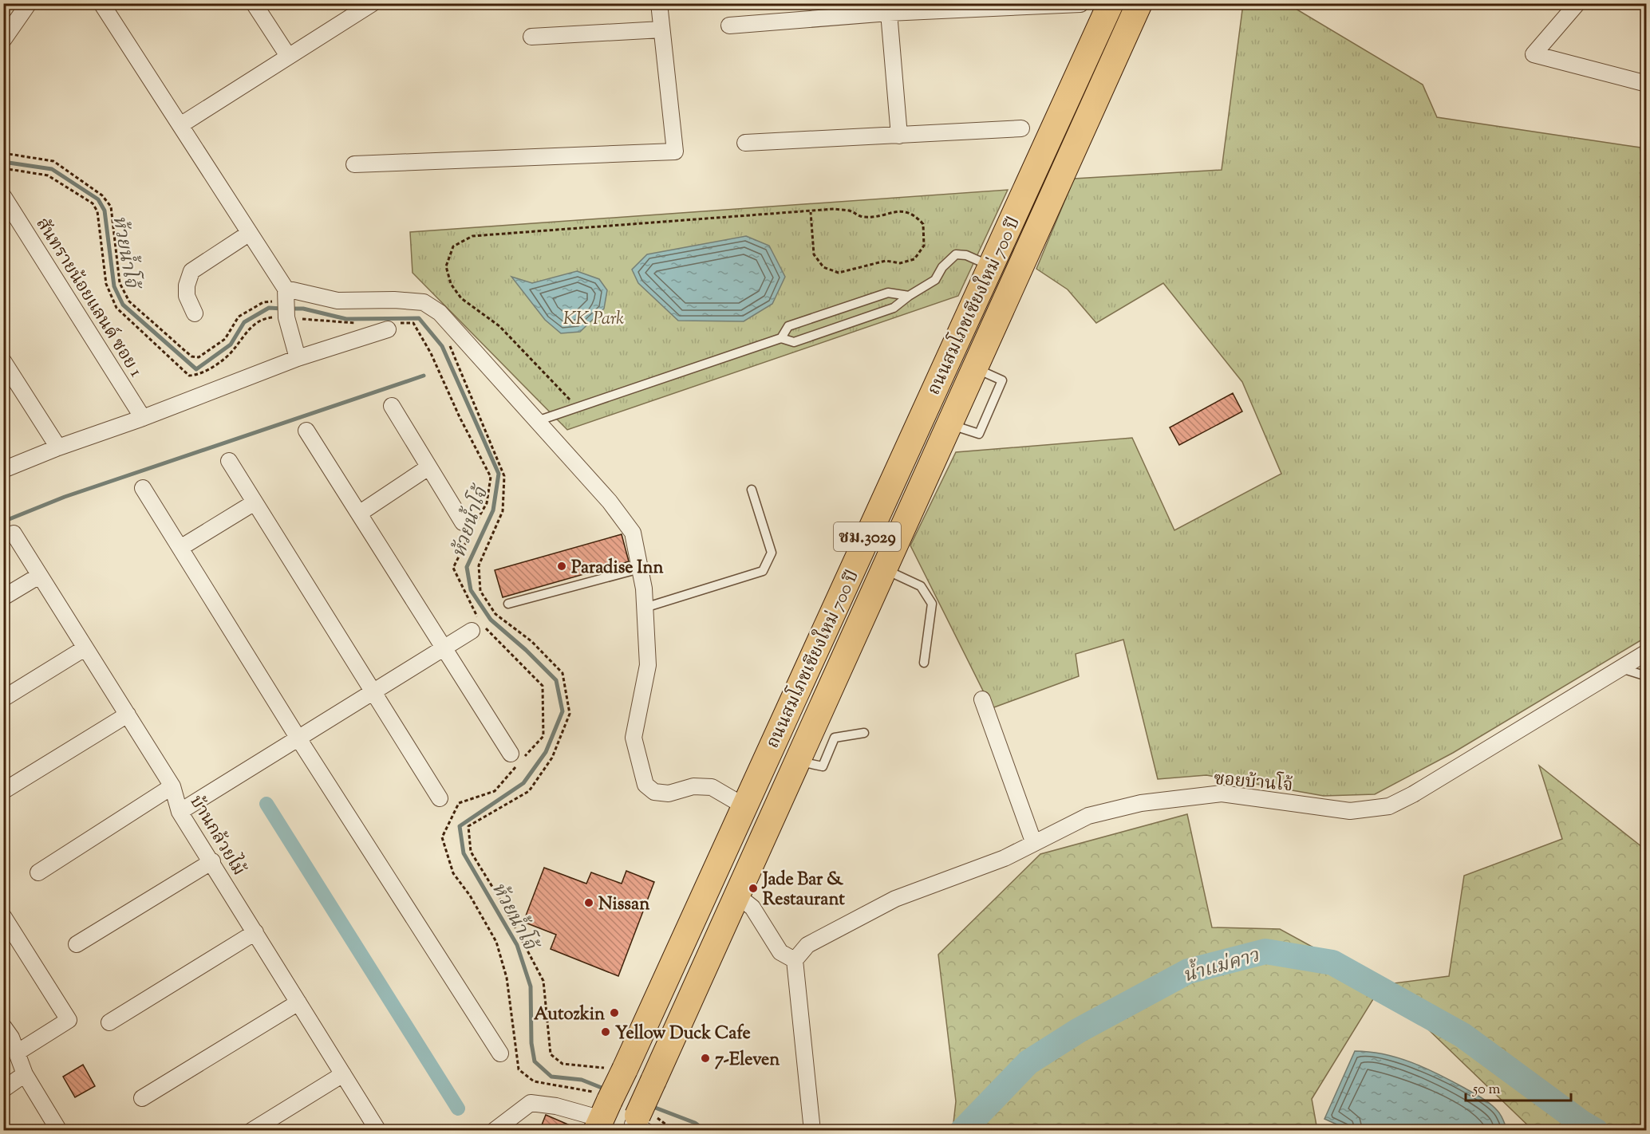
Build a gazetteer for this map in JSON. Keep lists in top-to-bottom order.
{
  "streets": {
    "main road": ["ถนนสมโภชเชียงใหม่ 700 ปี", "ชม.3029"],
    "street": ["สันทรายน้อยแลนด์ ซอย 1", "ซอยบ้านโจ้", "บ้านกล้วยไม้"]
  },
  "water": ["ห้วยน้ำโจ้", "น้ำแม่คาว"],
  "parks": ["KK Park"],
  "places": [
    "Paradise Inn",
    "Jade Bar & Restaurant",
    "Nissan",
    "Autozkin",
    "Yellow Duck Cafe",
    "7-Eleven"
  ],
  "scale_bar": "50 m"
}
